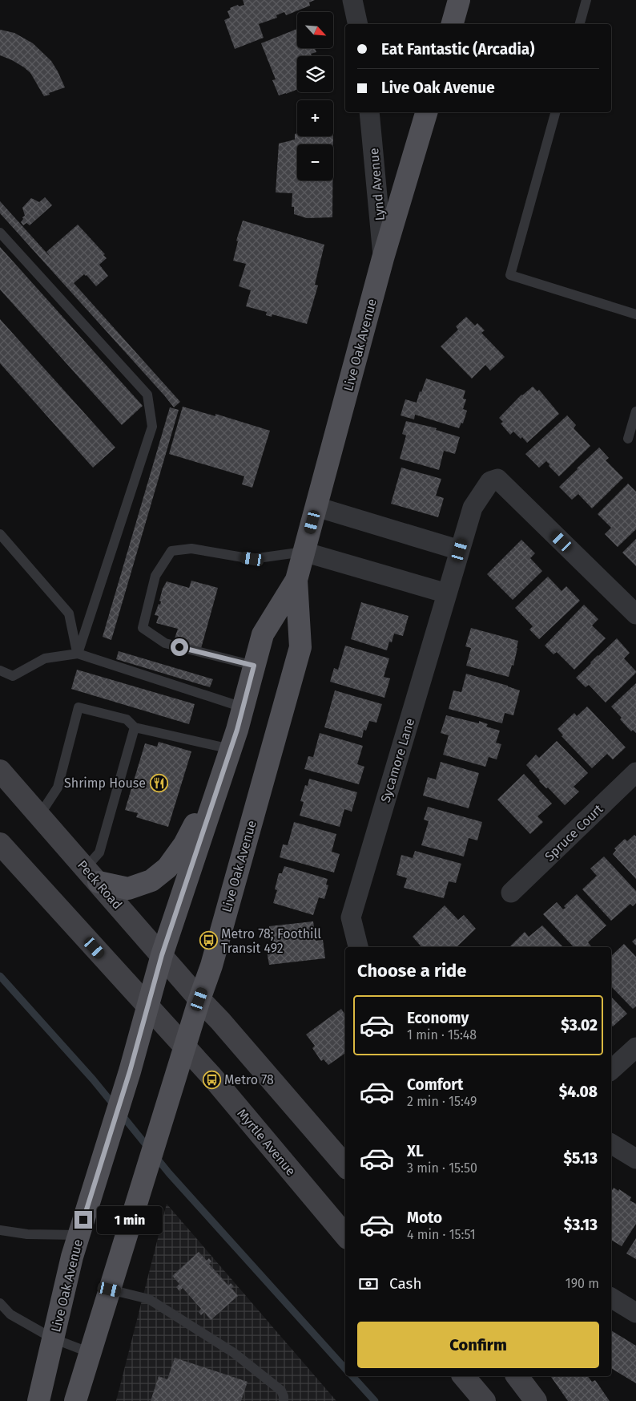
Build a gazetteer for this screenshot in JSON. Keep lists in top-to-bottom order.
{
  "streets": {
    "main road": ["Live Oak Avenue", "Peck Road", "Myrtle Avenue"],
    "street": ["Lynd Avenue", "Sycamore Lane", "Spruce Court"]
  },
  "crossings": [
    ["Lynd Avenue", "Live Oak Avenue"],
    ["Live Oak Avenue", "Peck Road"],
    ["Live Oak Avenue", "Myrtle Avenue"]
  ],
  "places": {
    "restaurant": ["Shrimp House"],
    "bus stop": ["Metro 78; Foothill Transit 492", "Metro 78"]
  },
  "north": "bottom right",
  "page": {
    "map_buttons": ["+", "−"],
    "banner": ["Eat Fantastic (Arcadia)", "Live Oak Avenue"],
    "heading": "Choose a ride",
    "list": [
      {
        "name": "Economy",
        "note": "1 min · 15:48",
        "value": "$3.02"
      },
      {
        "name": "Comfort",
        "note": "2 min · 15:49",
        "value": "$4.08"
      },
      {
        "name": "XL",
        "note": "3 min · 15:50",
        "value": "$5.13"
      },
      {
        "name": "Moto",
        "note": "4 min · 15:51",
        "value": "$3.13"
      }
    ],
    "bubble": "1 min",
    "pay": ["Cash", "190 m"],
    "buttons": "Confirm"
  }
}
